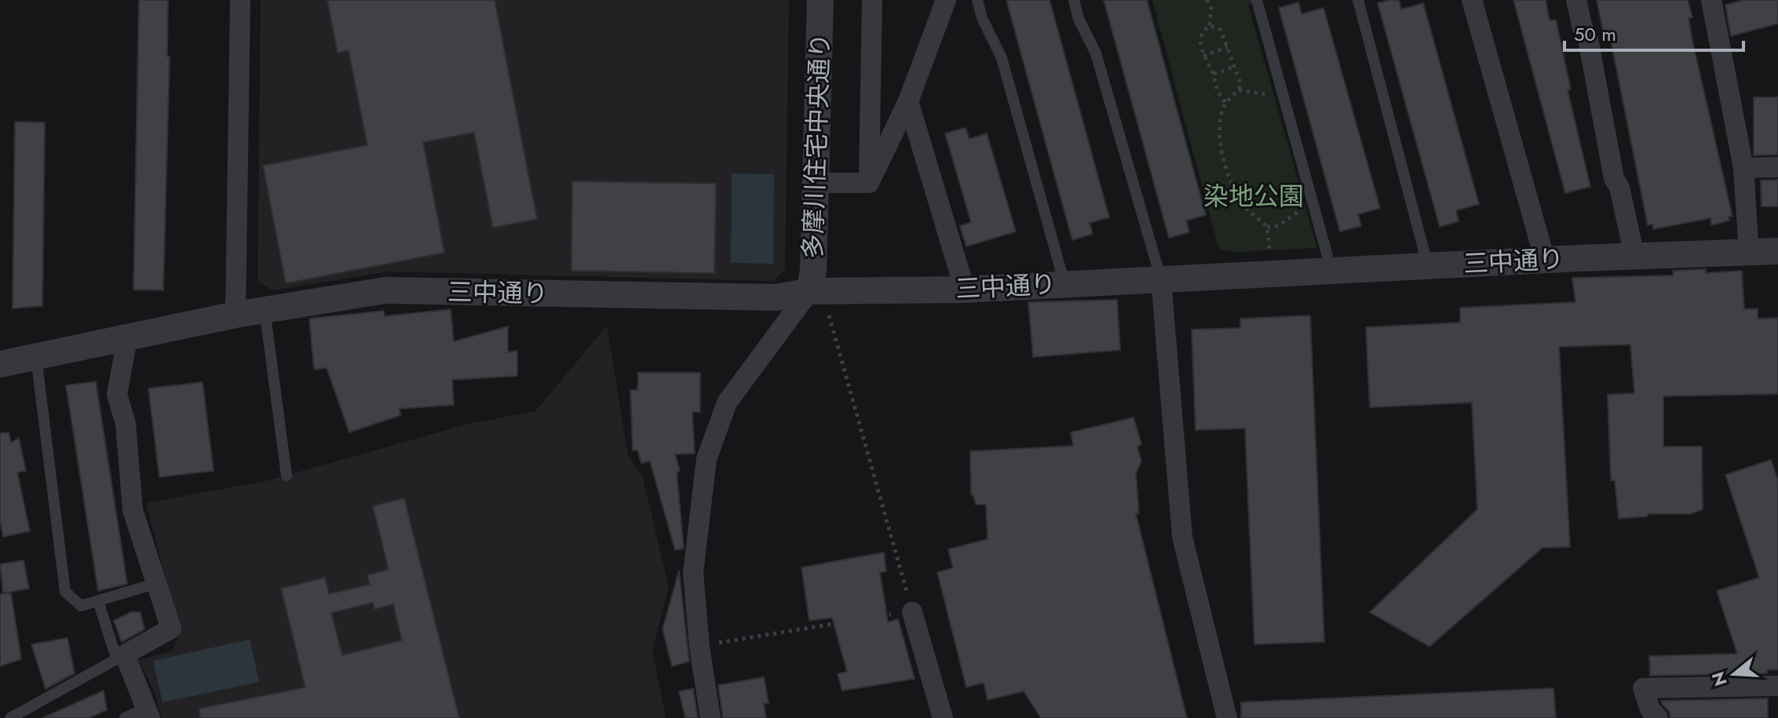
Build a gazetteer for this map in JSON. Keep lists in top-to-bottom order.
{
  "streets": {
    "street": ["多摩川住宅中央通り", "三中通り"]
  },
  "crossings": [
    ["多摩川住宅中央通り", "三中通り"]
  ],
  "parks": ["染地公園"],
  "scale_bar": "50 m",
  "north": "left"
}
